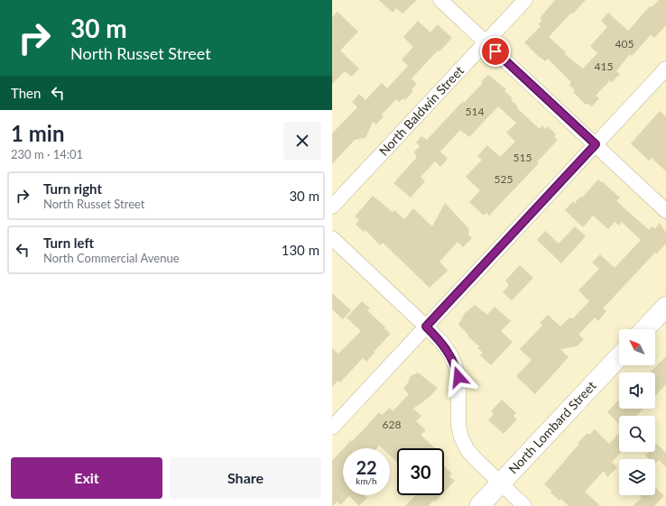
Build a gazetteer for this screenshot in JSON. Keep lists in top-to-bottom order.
{
  "streets": {
    "main road": ["North Lombard Street"],
    "street": ["North Baldwin Street"]
  },
  "house_numbers": [
    "405",
    "415",
    "514",
    "515",
    "525",
    "628"
  ],
  "north": "top left",
  "page": {
    "turn": ["30 m", "North Russet Street"],
    "then": "Then",
    "heading": ["1 min", "230 m · 14:01"],
    "list": [
      {
        "name": "Turn right",
        "note": "North Russet Street",
        "value": "30 m"
      },
      {
        "name": "Turn left",
        "note": "North Commercial Avenue",
        "value": "130 m"
      }
    ],
    "speed": "22 km/h",
    "limit": "30",
    "buttons": ["Exit", "Share"]
  }
}
